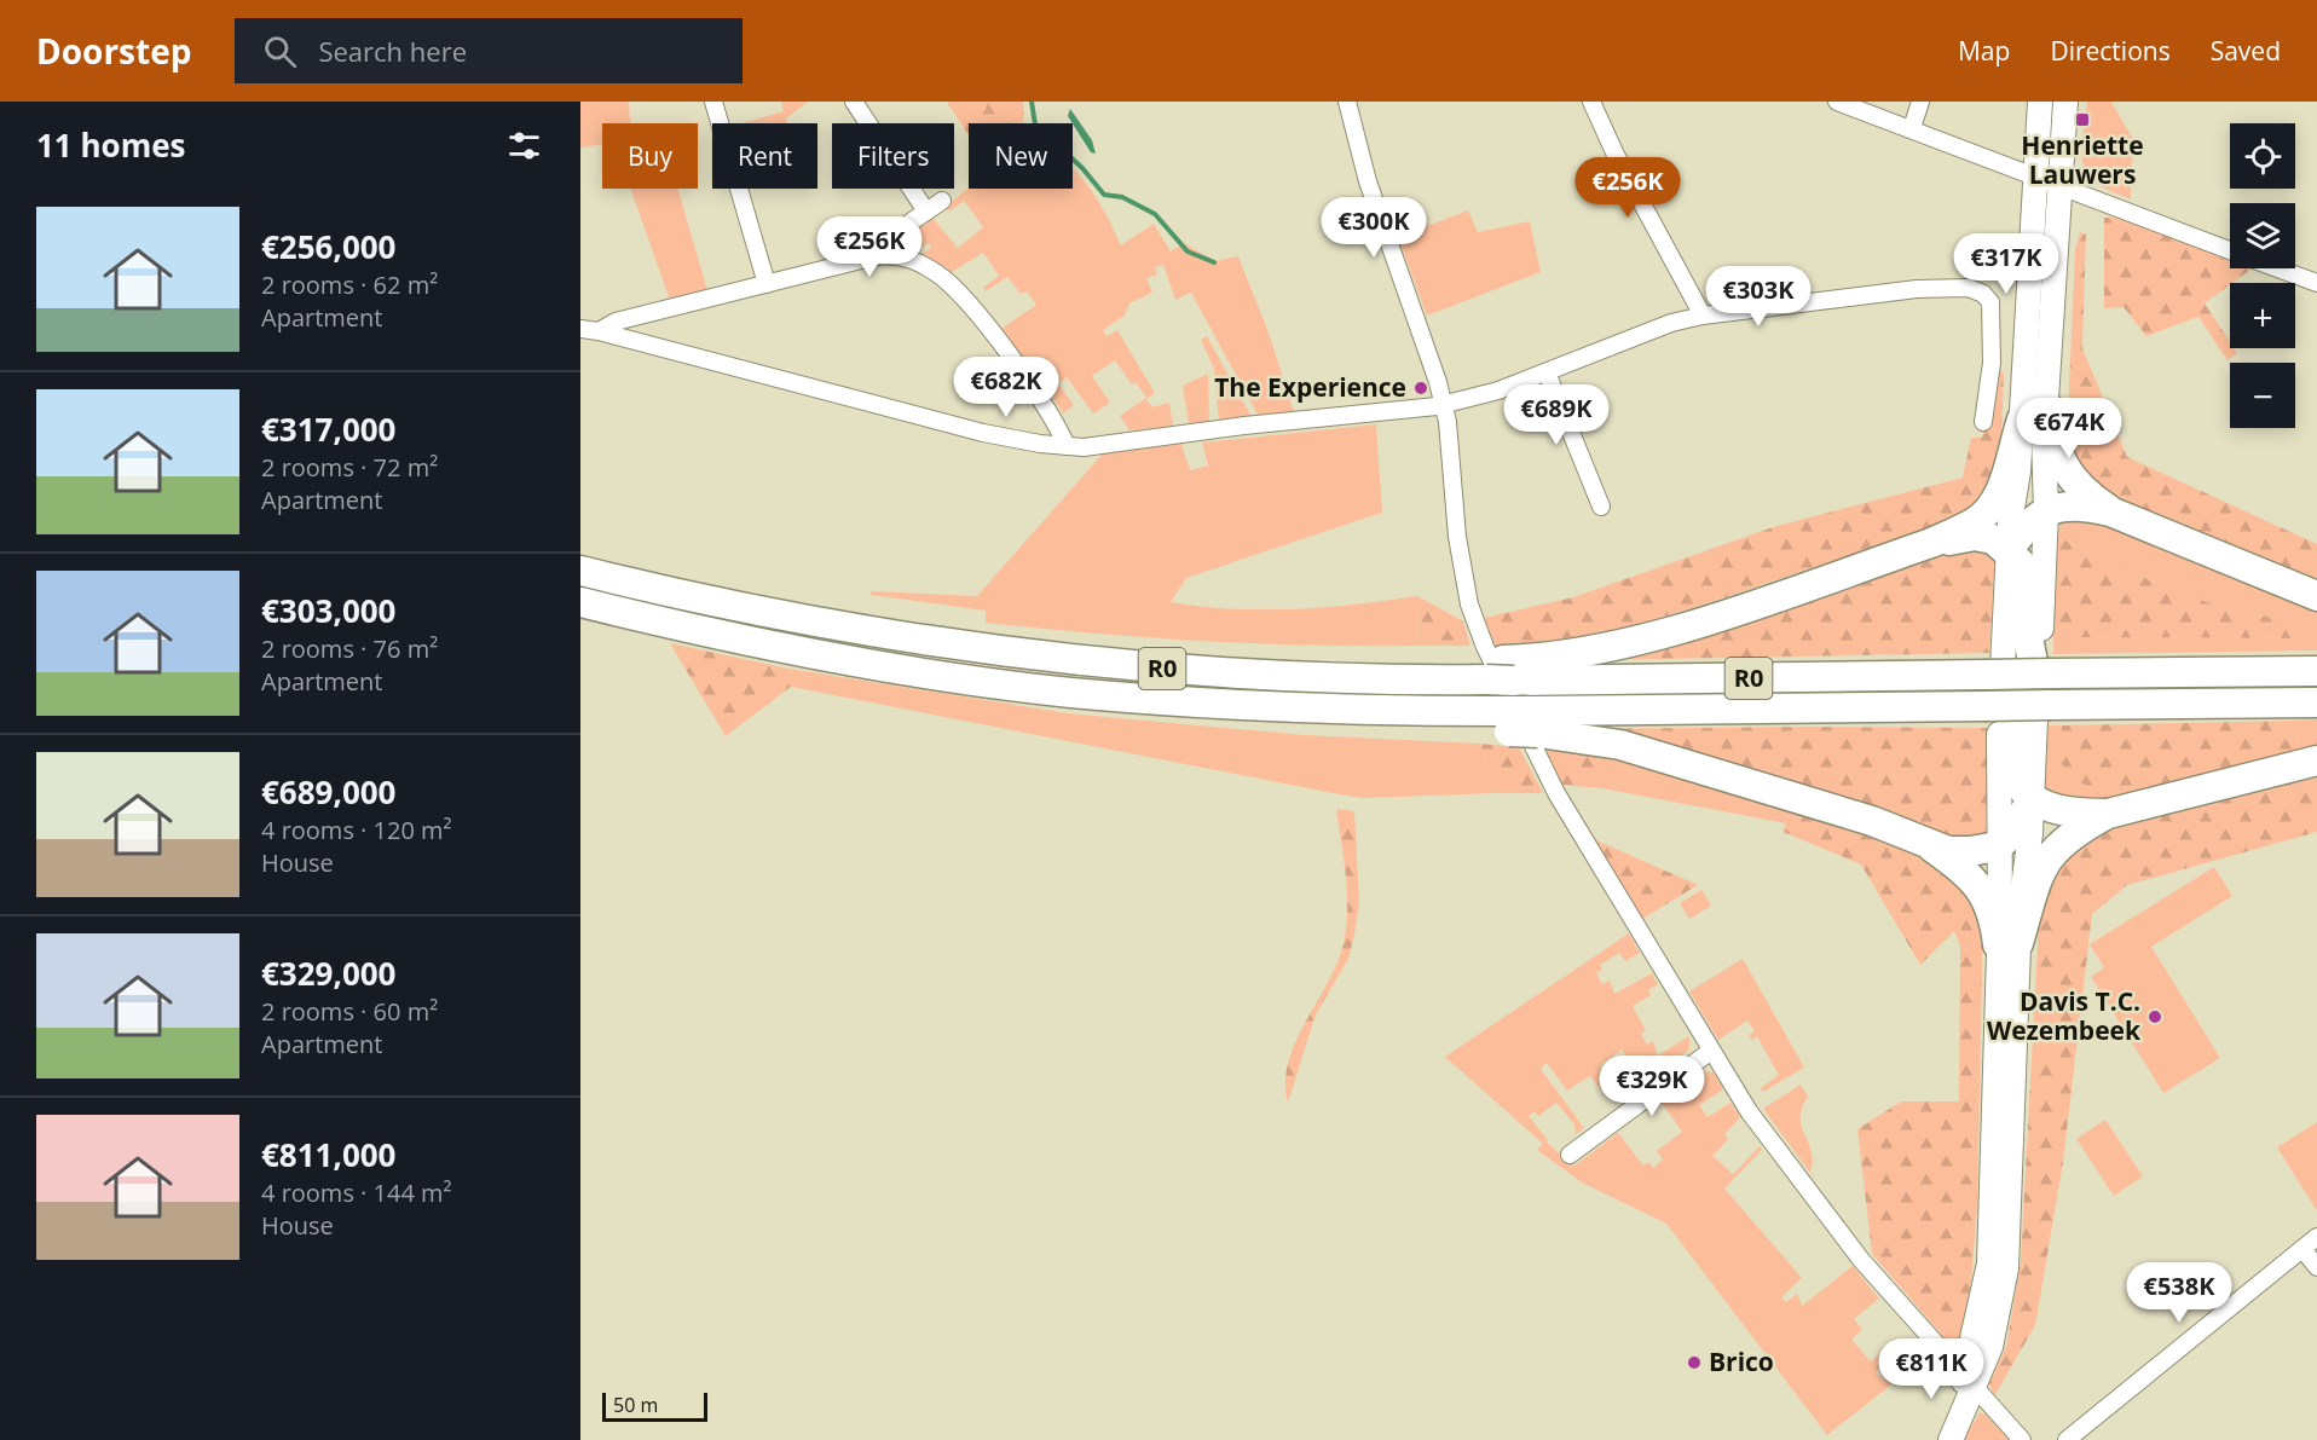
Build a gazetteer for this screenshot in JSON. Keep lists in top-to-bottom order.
{
  "streets": {
    "highway": ["R0"]
  },
  "places": {
    "transit": ["Henriette Lauwers"],
    "other": ["The Experience", "Davis T.C. Wezembeek", "Brico"]
  },
  "scale_bar": "50 m",
  "page": {
    "header": "Doorstep",
    "search": "Search here",
    "nav": ["Map", "Directions", "Saved"],
    "heading": "11 homes",
    "map_buttons": ["+", "−"],
    "chip": [
      "Buy",
      "Rent",
      "Filters",
      "New"
    ],
    "price": [
      "€256K",
      "€300K",
      "€256K",
      "€317K",
      "€303K",
      "€682K",
      "€689K",
      "€674K",
      "€329K",
      "€538K",
      "€811K"
    ],
    "list": [
      {
        "name": "€256,000",
        "note": "2 rooms · 62 m² · Apartment"
      },
      {
        "name": "€317,000",
        "note": "2 rooms · 72 m² · Apartment"
      },
      {
        "name": "€303,000",
        "note": "2 rooms · 76 m² · Apartment"
      },
      {
        "name": "€689,000",
        "note": "4 rooms · 120 m² · House"
      },
      {
        "name": "€329,000",
        "note": "2 rooms · 60 m² · Apartment"
      },
      {
        "name": "€811,000",
        "note": "4 rooms · 144 m² · House"
      }
    ],
    "scale": "50 m"
  }
}
